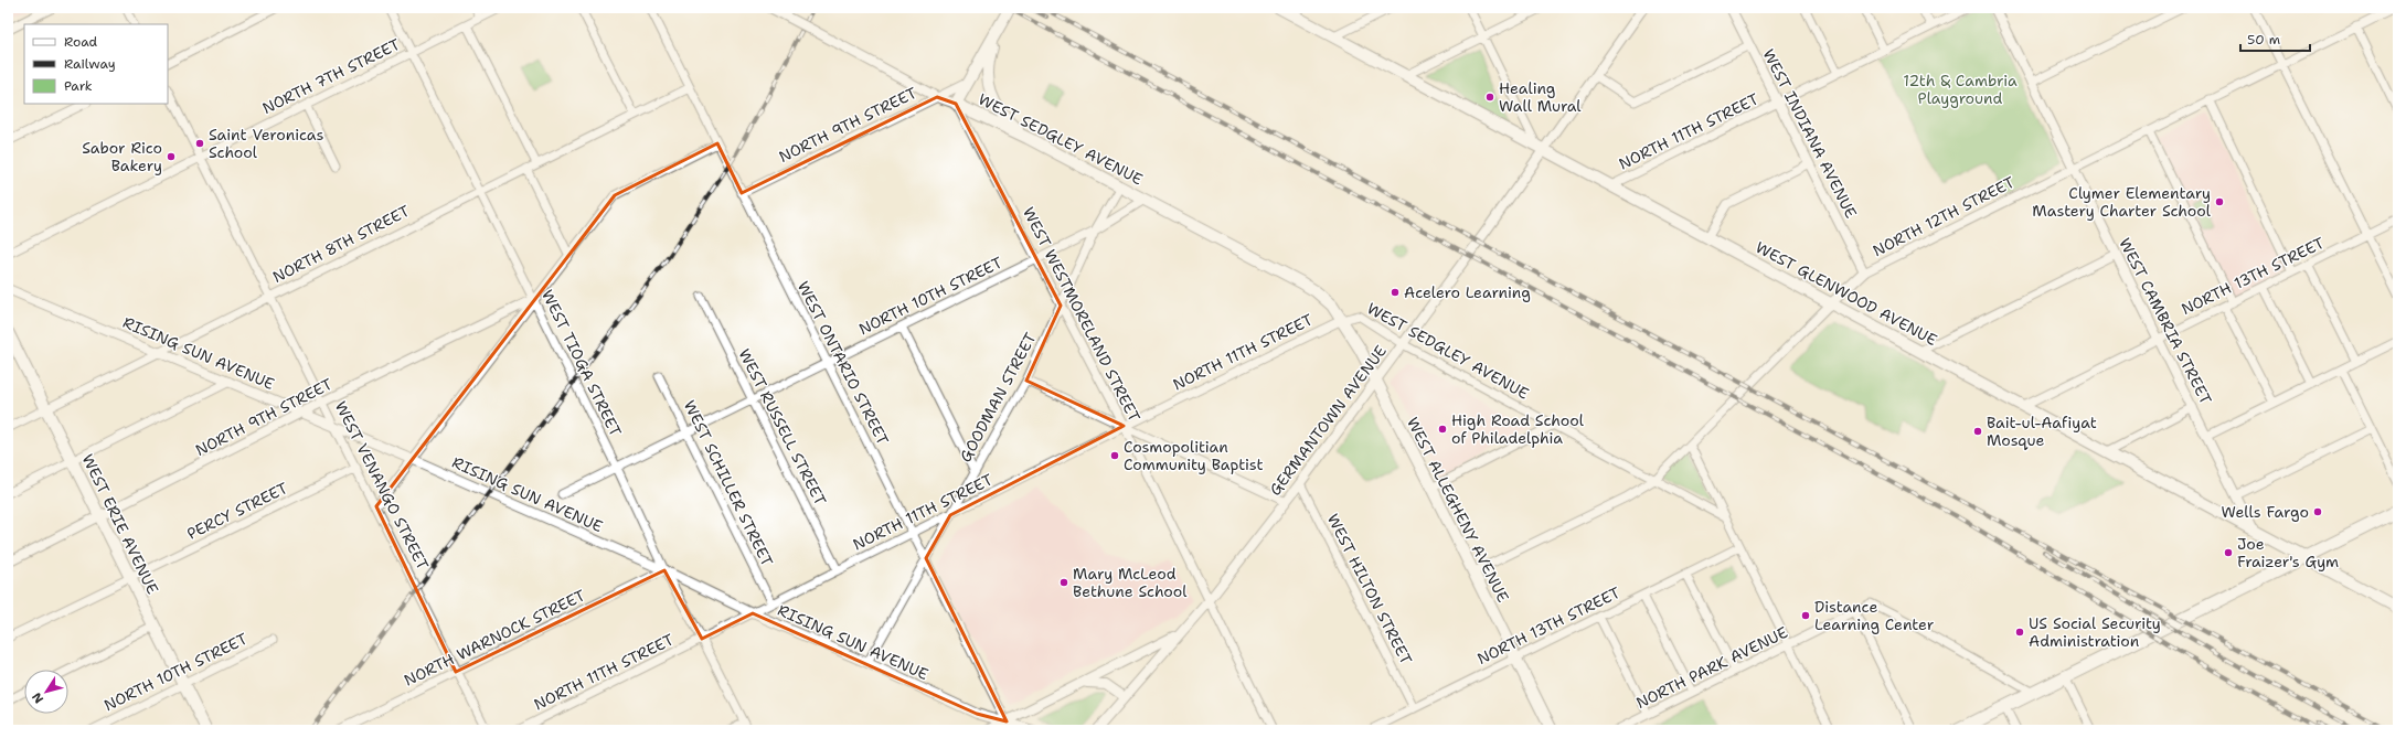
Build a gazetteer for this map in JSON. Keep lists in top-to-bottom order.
{
  "streets": {
    "main road": [
      "WEST SEDGLEY AVENUE",
      "WEST GLENWOOD AVENUE",
      "WEST ALLEGHENY AVENUE",
      "WEST ERIE AVENUE"
    ],
    "street": [
      "NORTH 7TH STREET",
      "NORTH 9TH STREET",
      "NORTH 11TH STREET",
      "WEST INDIANA AVENUE",
      "NORTH 12TH STREET",
      "NORTH 8TH STREET",
      "NORTH 13TH STREET",
      "NORTH 10TH STREET",
      "WEST WESTMORELAND STREET",
      "WEST CAMBRIA STREET",
      "RISING SUN AVENUE",
      "WEST TIOGA STREET",
      "WEST ONTARIO STREET",
      "GOODMAN STREET",
      "GERMANTOWN AVENUE",
      "WEST RUSSELL STREET",
      "WEST SCHILLER STREET",
      "WEST VENANGO STREET",
      "PERCY STREET",
      "WEST HILTON STREET",
      "NORTH WARNOCK STREET",
      "NORTH PARK AVENUE"
    ]
  },
  "crossings": [
    ["NORTH 7TH STREET", "WEST TIOGA STREET"],
    ["NORTH 7TH STREET", "WEST VENANGO STREET"],
    ["NORTH 9TH STREET", "WEST SEDGLEY AVENUE"],
    ["NORTH 9TH STREET", "RISING SUN AVENUE"],
    ["NORTH 9TH STREET", "WEST TIOGA STREET"],
    ["NORTH 9TH STREET", "WEST ONTARIO STREET"],
    ["NORTH 9TH STREET", "WEST VENANGO STREET"],
    ["NORTH 9TH STREET", "WEST ERIE AVENUE"],
    ["NORTH 11TH STREET", "WEST INDIANA AVENUE"],
    ["NORTH 11TH STREET", "WEST SEDGLEY AVENUE"],
    ["NORTH 11TH STREET", "WEST GLENWOOD AVENUE"],
    ["NORTH 11TH STREET", "WEST WESTMORELAND STREET"],
    ["NORTH 11TH STREET", "RISING SUN AVENUE"],
    ["NORTH 11TH STREET", "WEST TIOGA STREET"],
    ["NORTH 11TH STREET", "WEST ONTARIO STREET"],
    ["NORTH 11TH STREET", "GOODMAN STREET"],
    ["NORTH 11TH STREET", "WEST RUSSELL STREET"],
    ["NORTH 11TH STREET", "WEST SCHILLER STREET"],
    ["NORTH 11TH STREET", "WEST ALLEGHENY AVENUE"],
    ["WEST INDIANA AVENUE", "NORTH 12TH STREET"],
    ["WEST SEDGLEY AVENUE", "NORTH 12TH STREET"],
    ["WEST SEDGLEY AVENUE", "NORTH 10TH STREET"],
    ["WEST SEDGLEY AVENUE", "WEST WESTMORELAND STREET"],
    ["WEST SEDGLEY AVENUE", "GOODMAN STREET"],
    ["WEST SEDGLEY AVENUE", "GERMANTOWN AVENUE"],
    ["WEST SEDGLEY AVENUE", "WEST ALLEGHENY AVENUE"],
    ["NORTH 12TH STREET", "WEST GLENWOOD AVENUE"],
    ["NORTH 12TH STREET", "WEST CAMBRIA STREET"],
    ["NORTH 12TH STREET", "WEST ALLEGHENY AVENUE"],
    ["NORTH 8TH STREET", "RISING SUN AVENUE"],
    ["NORTH 8TH STREET", "WEST TIOGA STREET"],
    ["NORTH 8TH STREET", "WEST ONTARIO STREET"],
    ["NORTH 8TH STREET", "WEST VENANGO STREET"],
    ["NORTH 8TH STREET", "WEST ERIE AVENUE"],
    ["NORTH 13TH STREET", "WEST GLENWOOD AVENUE"],
    ["NORTH 13TH STREET", "WEST CAMBRIA STREET"],
    ["NORTH 13TH STREET", "WEST ALLEGHENY AVENUE"],
    ["NORTH 13TH STREET", "WEST HILTON STREET"],
    ["WEST GLENWOOD AVENUE", "WEST CAMBRIA STREET"],
    ["WEST GLENWOOD AVENUE", "GERMANTOWN AVENUE"],
    ["NORTH 10TH STREET", "WEST WESTMORELAND STREET"],
    ["NORTH 10TH STREET", "WEST TIOGA STREET"],
    ["NORTH 10TH STREET", "WEST ONTARIO STREET"],
    ["NORTH 10TH STREET", "GOODMAN STREET"],
    ["NORTH 10TH STREET", "WEST RUSSELL STREET"],
    ["NORTH 10TH STREET", "WEST SCHILLER STREET"],
    ["NORTH 10TH STREET", "WEST ERIE AVENUE"],
    ["WEST WESTMORELAND STREET", "GOODMAN STREET"],
    ["WEST WESTMORELAND STREET", "GERMANTOWN AVENUE"],
    ["RISING SUN AVENUE", "WEST TIOGA STREET"],
    ["RISING SUN AVENUE", "WEST ONTARIO STREET"],
    ["RISING SUN AVENUE", "GOODMAN STREET"],
    ["RISING SUN AVENUE", "WEST VENANGO STREET"],
    ["RISING SUN AVENUE", "NORTH WARNOCK STREET"],
    ["WEST TIOGA STREET", "NORTH WARNOCK STREET"],
    ["WEST ONTARIO STREET", "GOODMAN STREET"],
    ["GERMANTOWN AVENUE", "WEST ALLEGHENY AVENUE"],
    ["GERMANTOWN AVENUE", "WEST HILTON STREET"],
    ["WEST VENANGO STREET", "PERCY STREET"],
    ["WEST VENANGO STREET", "NORTH WARNOCK STREET"],
    ["PERCY STREET", "WEST ERIE AVENUE"]
  ],
  "parks": ["12th & Cambria Playground"],
  "places": [
    "Healing Wall Mural",
    "Saint Veronicas School",
    "Sabor Rico Bakery",
    "Clymer Elementary Mastery Charter School",
    "Acelero Learning",
    "High Road School of Philadelphia",
    "Bait-ul-Aafiyat Mosque",
    "Cosmopolitian Community Baptist",
    "Wells Fargo",
    "Joe Fraizer's Gym",
    "Mary McLeod Bethune School",
    "Distance Learning Center",
    "US Social Security Administration"
  ],
  "legend": ["Road", "Railway", "Park"],
  "scale_bar": "50 m",
  "north": "bottom left"
}
